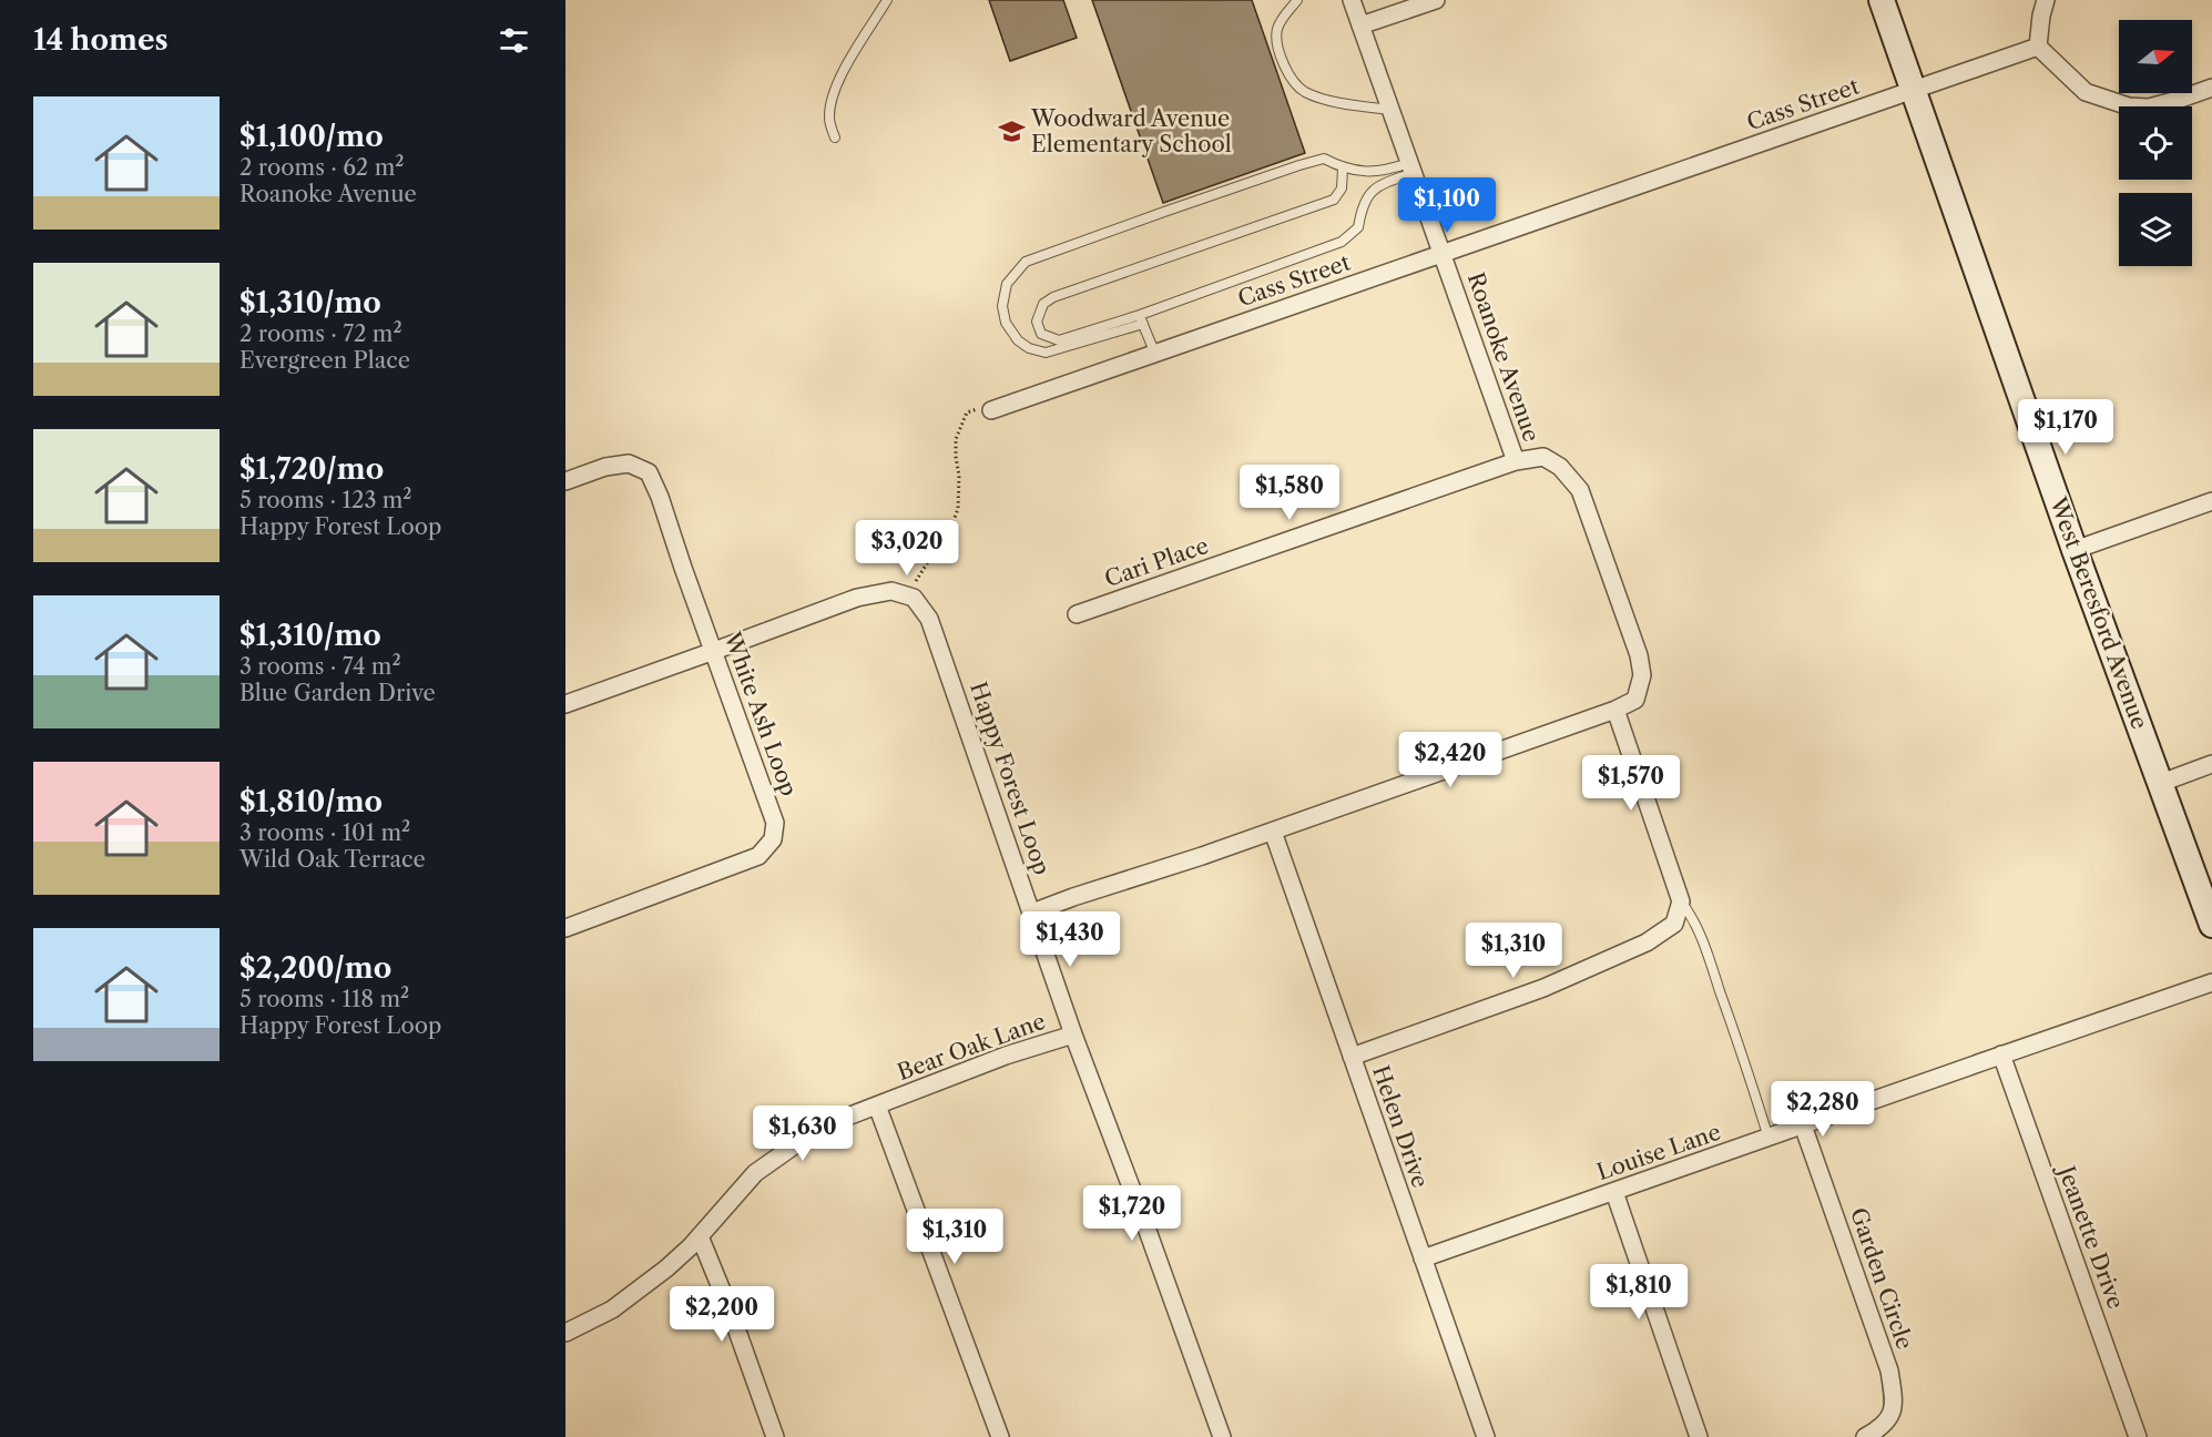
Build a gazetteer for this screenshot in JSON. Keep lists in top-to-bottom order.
{
  "streets": {
    "street": [
      "Cass Street",
      "Roanoke Avenue",
      "Cari Place",
      "West Beresford Avenue",
      "White Ash Loop",
      "Happy Forest Loop",
      "Bear Oak Lane",
      "Helen Drive",
      "Louise Lane",
      "Jeanette Drive",
      "Garden Circle"
    ]
  },
  "crossings": [
    ["Cass Street", "Roanoke Avenue"],
    ["Cass Street", "West Beresford Avenue"],
    ["Roanoke Avenue", "Cari Place"],
    ["White Ash Loop", "Happy Forest Loop"],
    ["Happy Forest Loop", "Bear Oak Lane"],
    ["Helen Drive", "Louise Lane"],
    ["Louise Lane", "Jeanette Drive"],
    ["Louise Lane", "Garden Circle"]
  ],
  "places": {
    "school or university": ["Woodward Avenue Elementary School"]
  },
  "north": "right",
  "page": {
    "heading": "14 homes",
    "list": [
      {
        "name": "$1,100/mo",
        "note": "2 rooms · 62 m² · Roanoke Avenue"
      },
      {
        "name": "$1,310/mo",
        "note": "2 rooms · 72 m² · Evergreen Place"
      },
      {
        "name": "$1,720/mo",
        "note": "5 rooms · 123 m² · Happy Forest Loop"
      },
      {
        "name": "$1,310/mo",
        "note": "3 rooms · 74 m² · Blue Garden Drive"
      },
      {
        "name": "$1,810/mo",
        "note": "3 rooms · 101 m² · Wild Oak Terrace"
      },
      {
        "name": "$2,200/mo",
        "note": "5 rooms · 118 m² · Happy Forest Loop"
      }
    ],
    "price": [
      "$1,100",
      "$1,170",
      "$1,580",
      "$3,020",
      "$2,420",
      "$1,570",
      "$1,430",
      "$1,310",
      "$2,280",
      "$1,630",
      "$1,720",
      "$1,310",
      "$1,810",
      "$2,200"
    ]
  }
}
